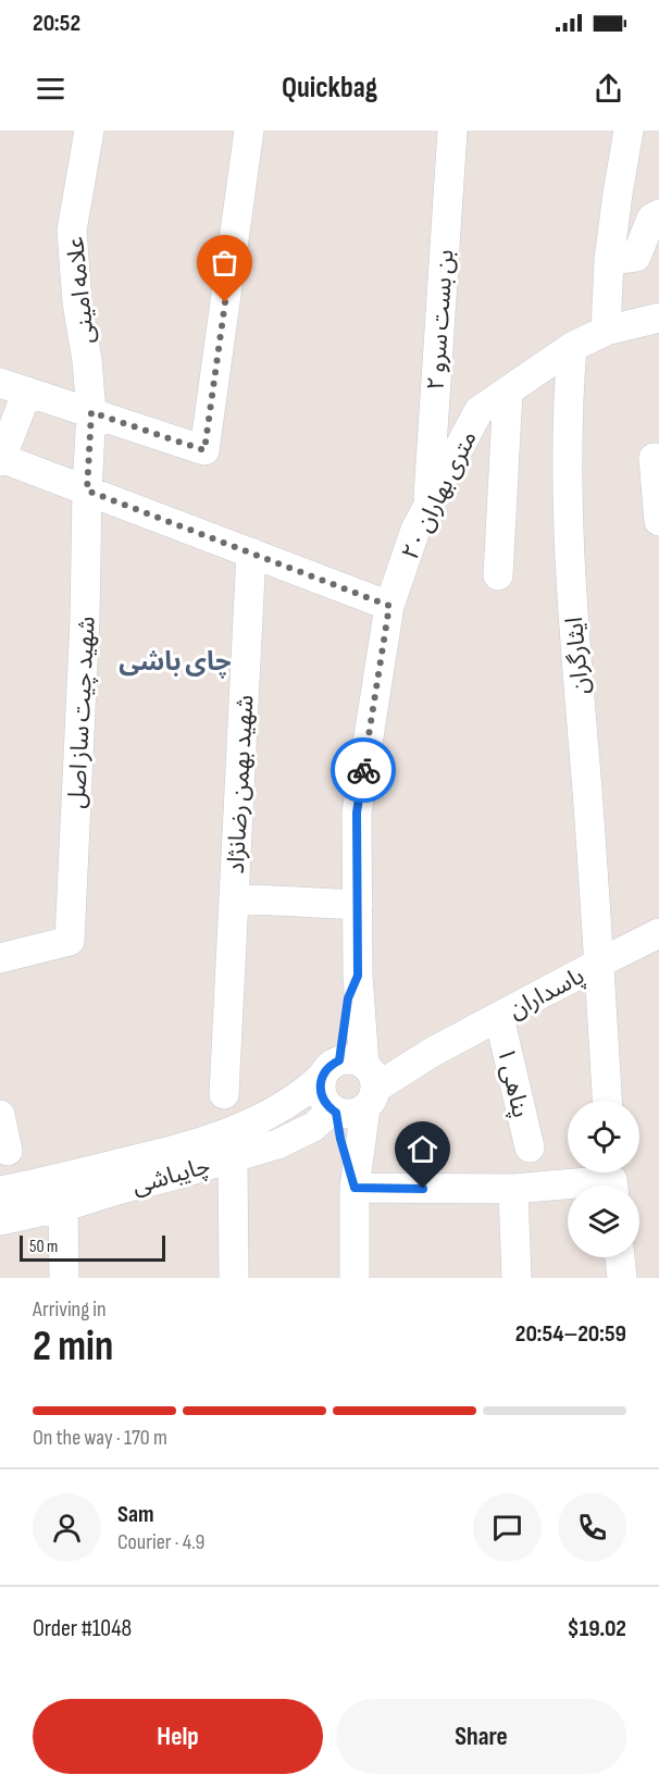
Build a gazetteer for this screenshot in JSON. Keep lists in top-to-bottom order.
{
  "streets": {
    "street": [
      "علامه امینی",
      "بن بست سرو ۲",
      "۲۰ متری بهاران",
      "ایثارگران",
      "شهید چیت ساز اصل",
      "شهید بهمن رضانژاد",
      "پاسداران",
      "پناهی ۱",
      "چایباشی"
    ]
  },
  "crossings": [
    ["علامه امینی", "شهید چیت ساز اصل"],
    ["بن بست سرو ۲", "۲۰ متری بهاران"],
    ["۲۰ متری بهاران", "ایثارگران"],
    ["۲۰ متری بهاران", "شهید بهمن رضانژاد"],
    ["۲۰ متری بهاران", "پاسداران"],
    ["۲۰ متری بهاران", "چایباشی"],
    ["ایثارگران", "پاسداران"],
    ["پاسداران", "پناهی ۱"],
    ["پاسداران", "چایباشی"]
  ],
  "districts": ["چای باشی"],
  "scale_bar": "50 m",
  "page": {
    "status": "20:52",
    "header": "Quickbag",
    "scale": "50 m",
    "heading": ["2 min", "Arriving in", "20:54–20:59"],
    "panel": [
      "Sam",
      "Courier · 4.9",
      "Order #1048",
      "$19.02"
    ],
    "bar": "On the way · 170 m",
    "buttons": ["Help", "Share"]
  }
}
